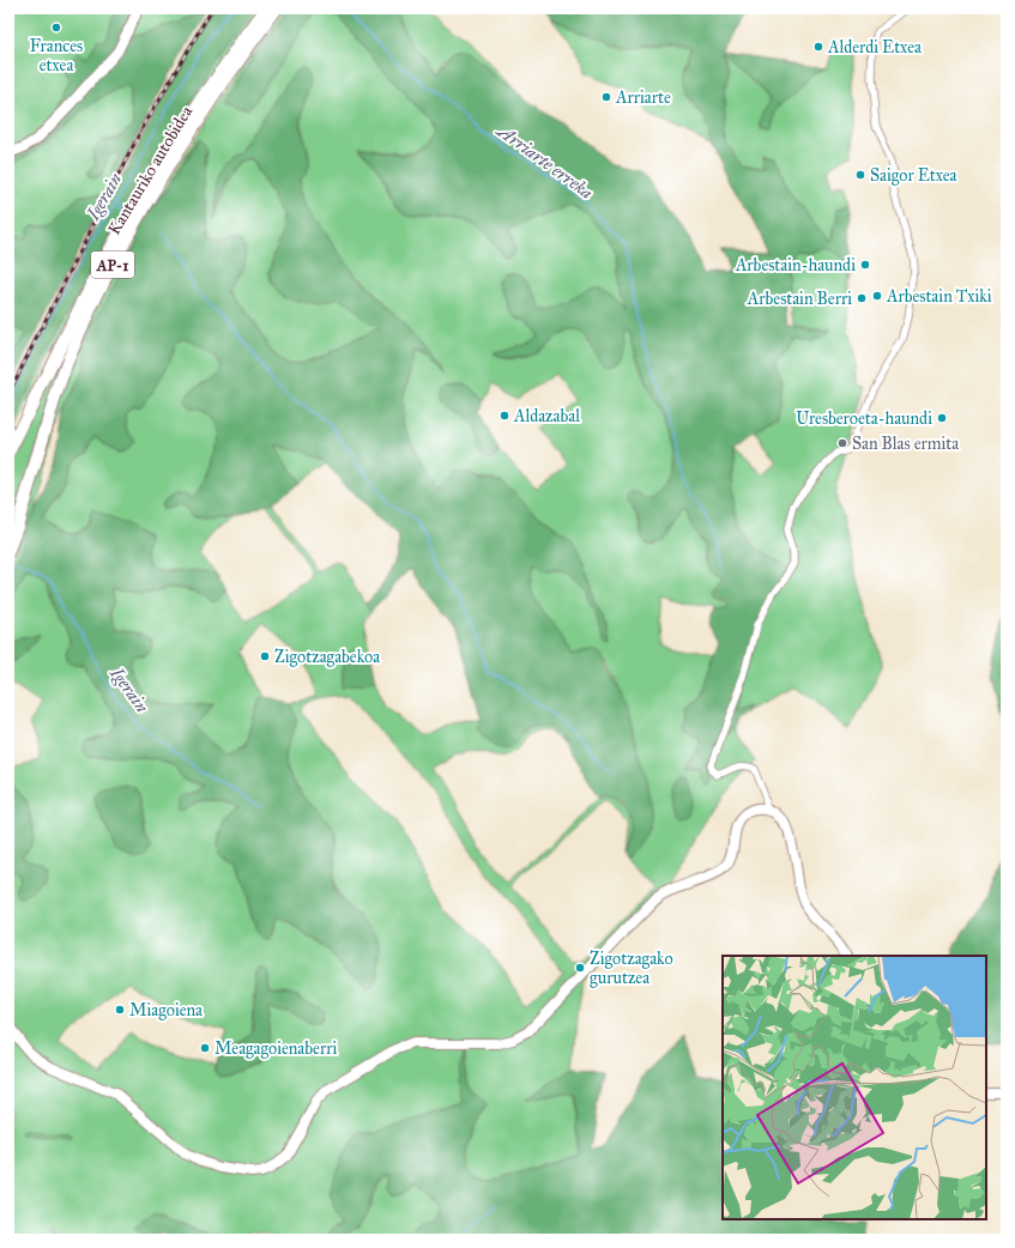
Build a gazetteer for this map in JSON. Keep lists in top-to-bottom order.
{
  "streets": {
    "highway": ["Kantauriko autobidea", "AP-1"]
  },
  "water": ["Arriarte erreka", "Igerain"],
  "places": [
    "Frances etxea",
    "Alderdi Etxea",
    "Arriarte",
    "Saigor Etxea",
    "Arbestain-haundi",
    "Arbestain Txiki",
    "Arbestain Berri",
    "Aldazabal",
    "Uresberoeta-haundi",
    "San Blas ermita",
    "Zigotzagabekoa",
    "Zigotzagako gurutzea",
    "Miagoiena",
    "Meagagoienaberri"
  ]
}
